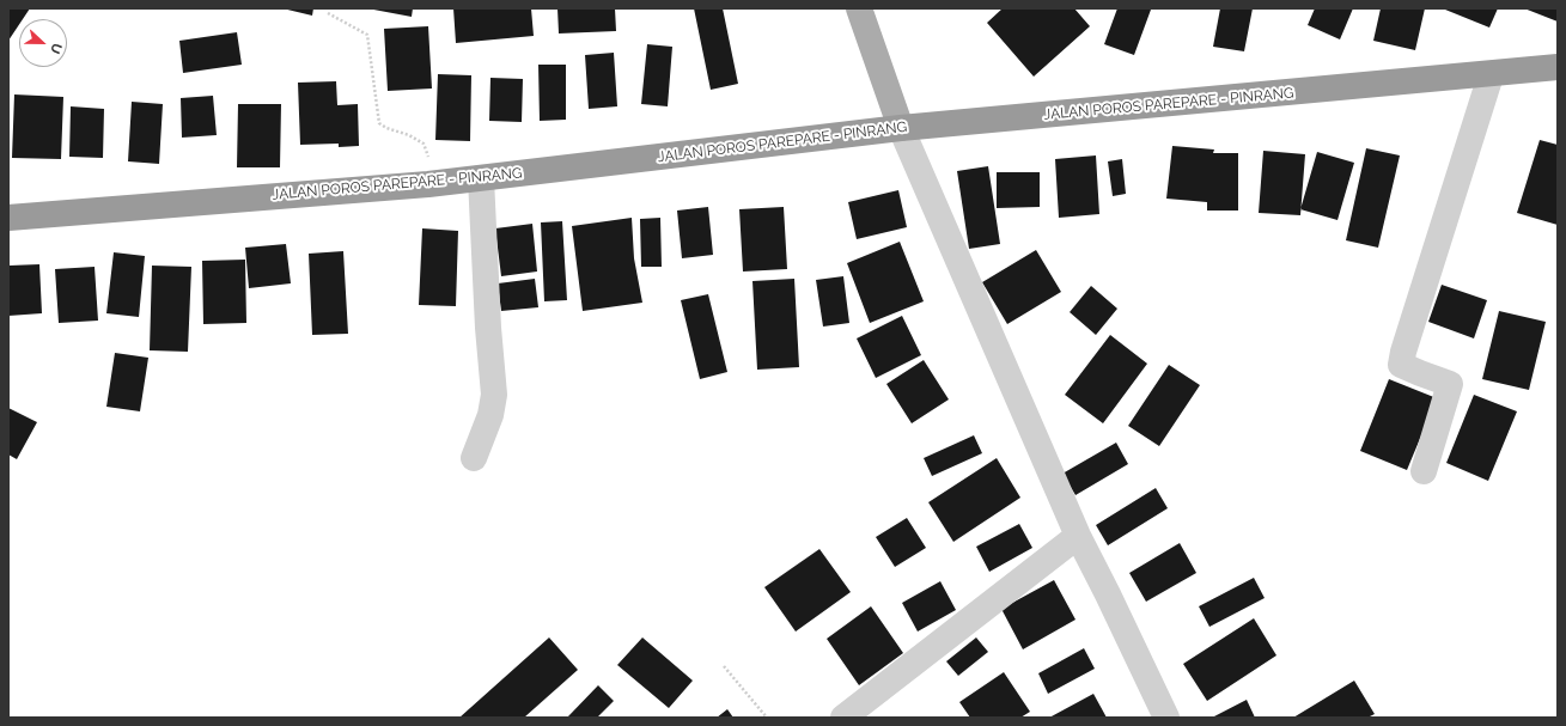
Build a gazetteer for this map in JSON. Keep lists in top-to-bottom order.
{
  "streets": {
    "highway": ["JALAN POROS PAREPARE - PINRANG"]
  },
  "north": "right"
}
